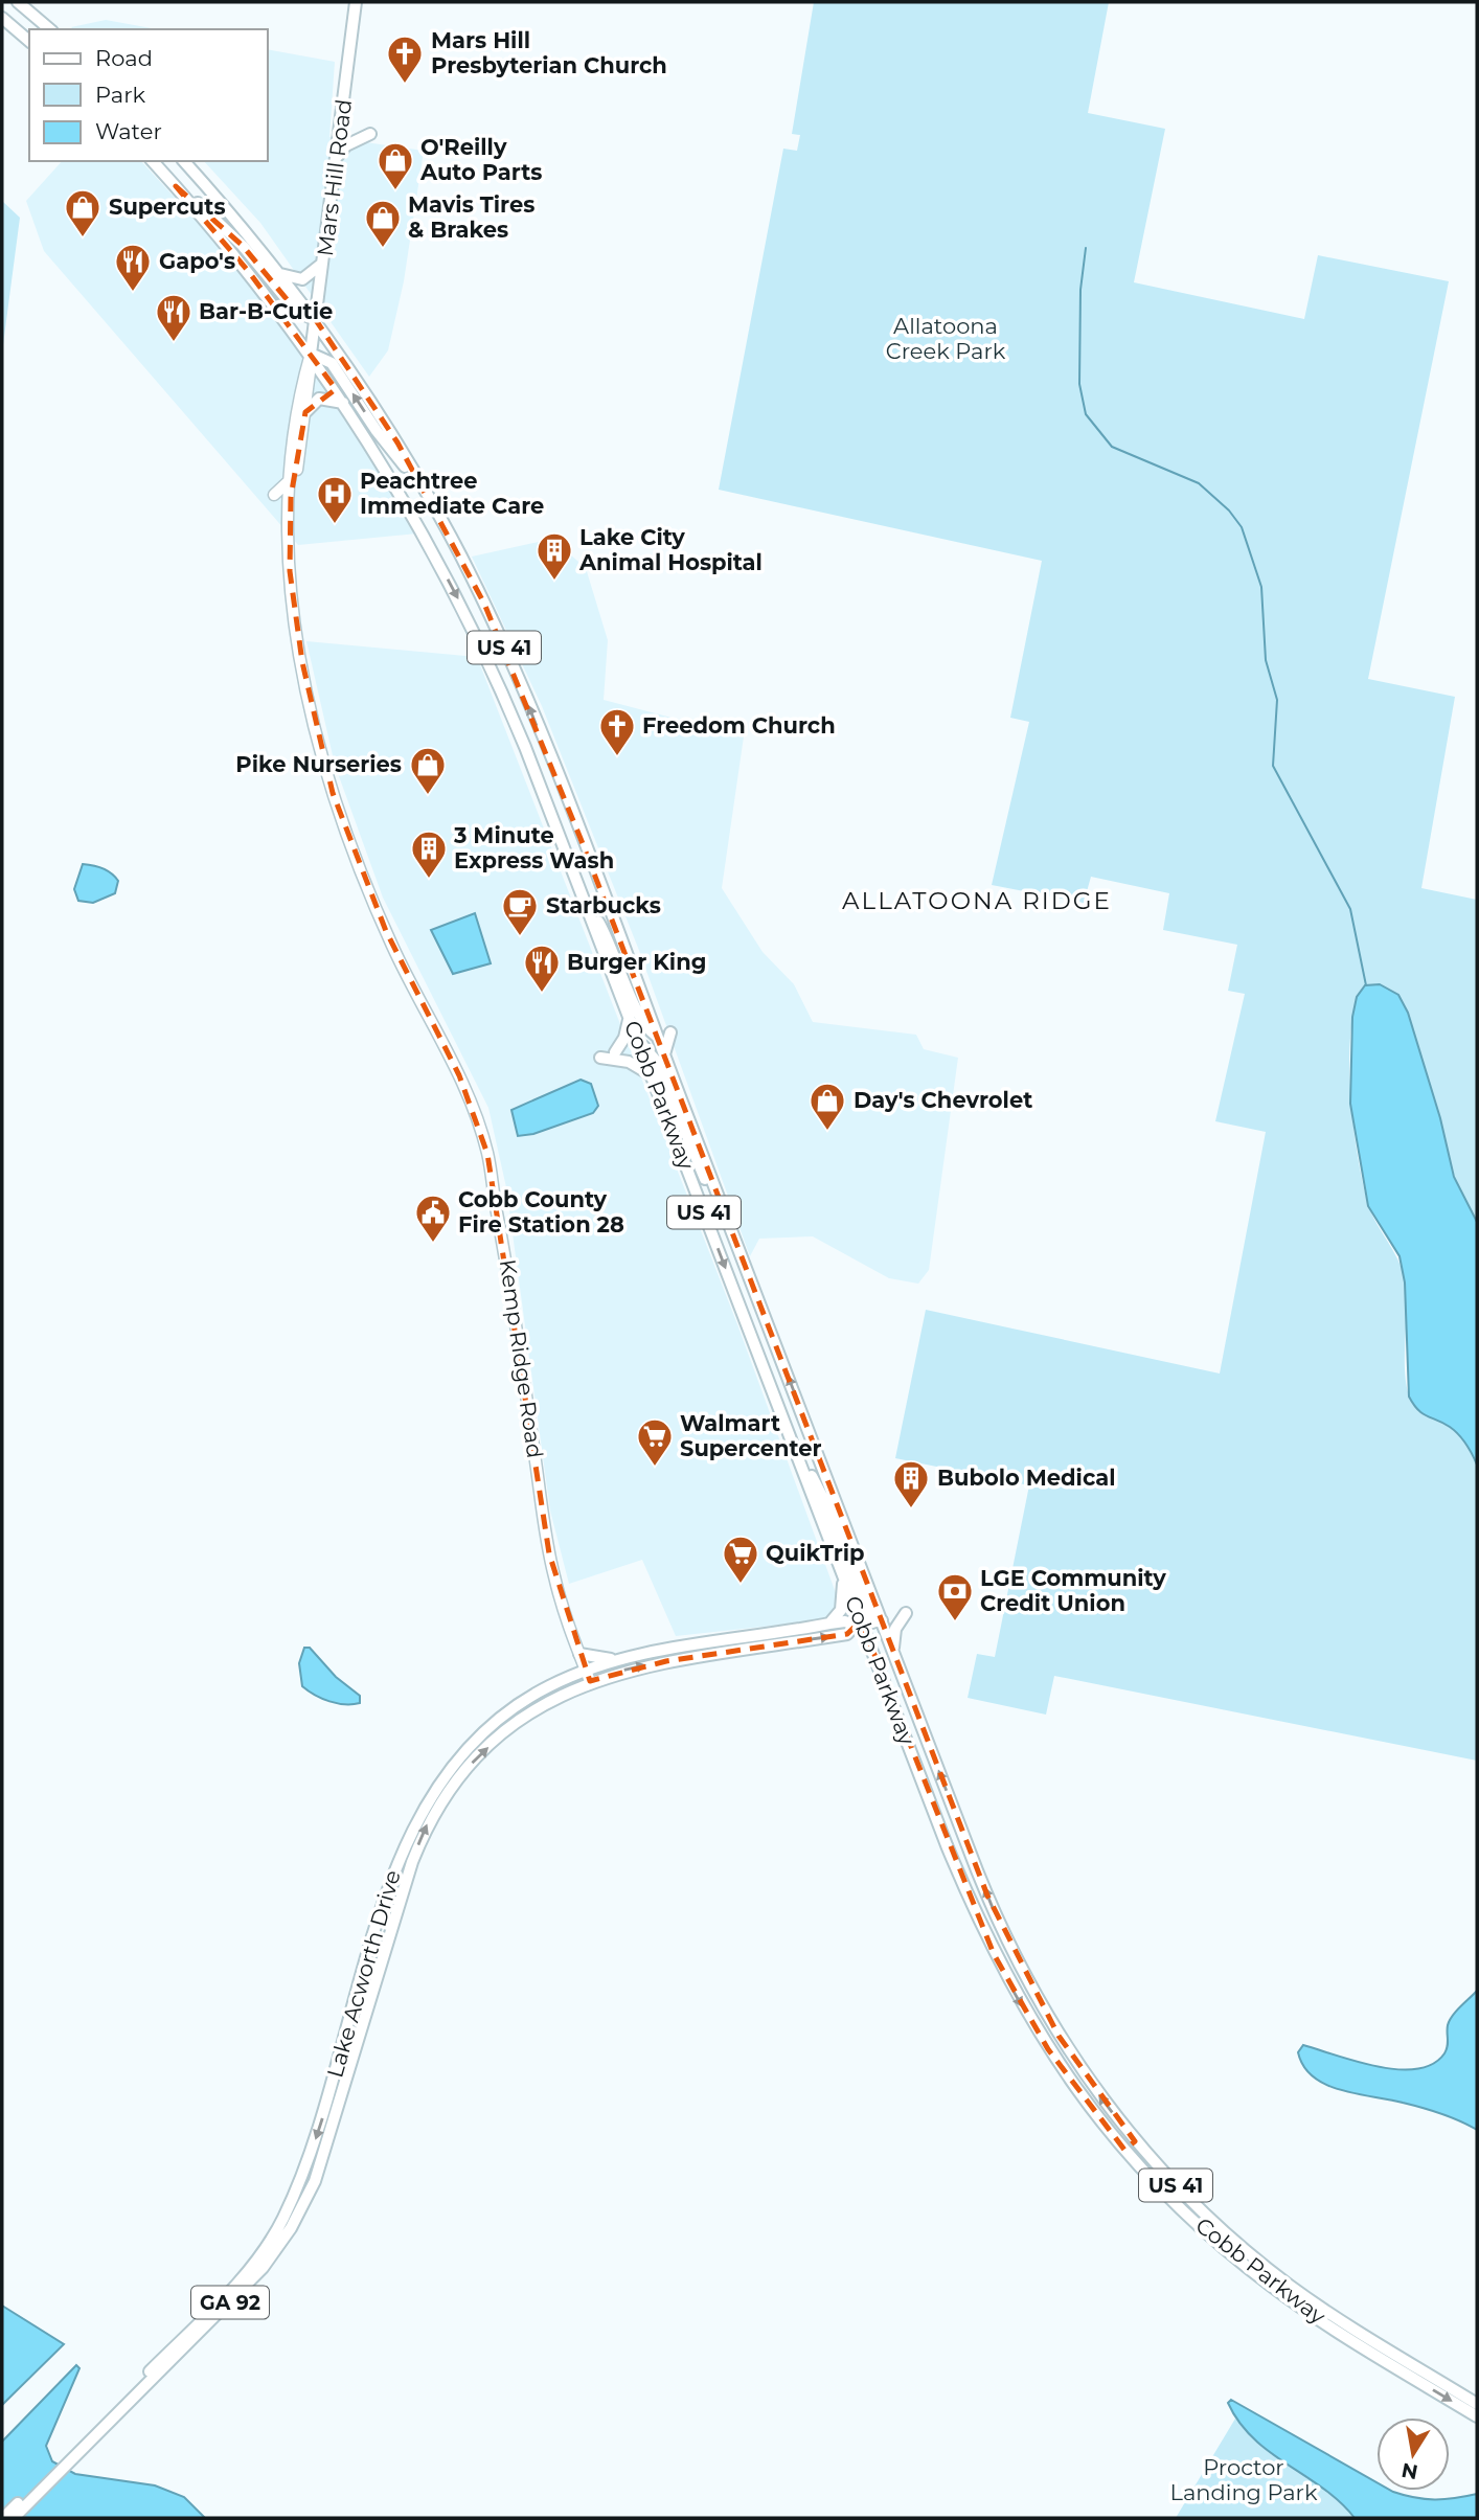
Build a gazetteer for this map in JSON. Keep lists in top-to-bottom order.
{
  "streets": {
    "main road": [
      "Mars Hill Road",
      "US 41",
      "Cobb Parkway",
      "Lake Acworth Drive",
      "GA 92"
    ],
    "street": ["Kemp Ridge Road"]
  },
  "crossings": [
    ["Mars Hill Road", "Cobb Parkway"],
    ["Cobb Parkway", "Lake Acworth Drive"],
    ["Kemp Ridge Road", "Lake Acworth Drive"]
  ],
  "districts": ["ALLATOONA RIDGE"],
  "parks": ["Allatoona Creek Park", "Proctor Landing Park"],
  "places": {
    "church": ["Mars Hill Presbyterian Church", "Freedom Church"],
    "shop": [
      "O'Reilly Auto Parts",
      "Supercuts",
      "Mavis Tires & Brakes",
      "Pike Nurseries",
      "Day's Chevrolet"
    ],
    "restaurant": ["Gapo's", "Bar-B-Cutie", "Burger King"],
    "hospital": ["Peachtree Immediate Care"],
    "building": ["Lake City Animal Hospital", "3 Minute Express Wash", "Bubolo Medical"],
    "cafe": ["Starbucks"],
    "public building": ["Cobb County Fire Station 28"],
    "supermarket": ["Walmart Supercenter", "QuikTrip"],
    "bank": ["LGE Community Credit Union"]
  },
  "legend": ["Road", "Park", "Water"],
  "north": "bottom"
}
